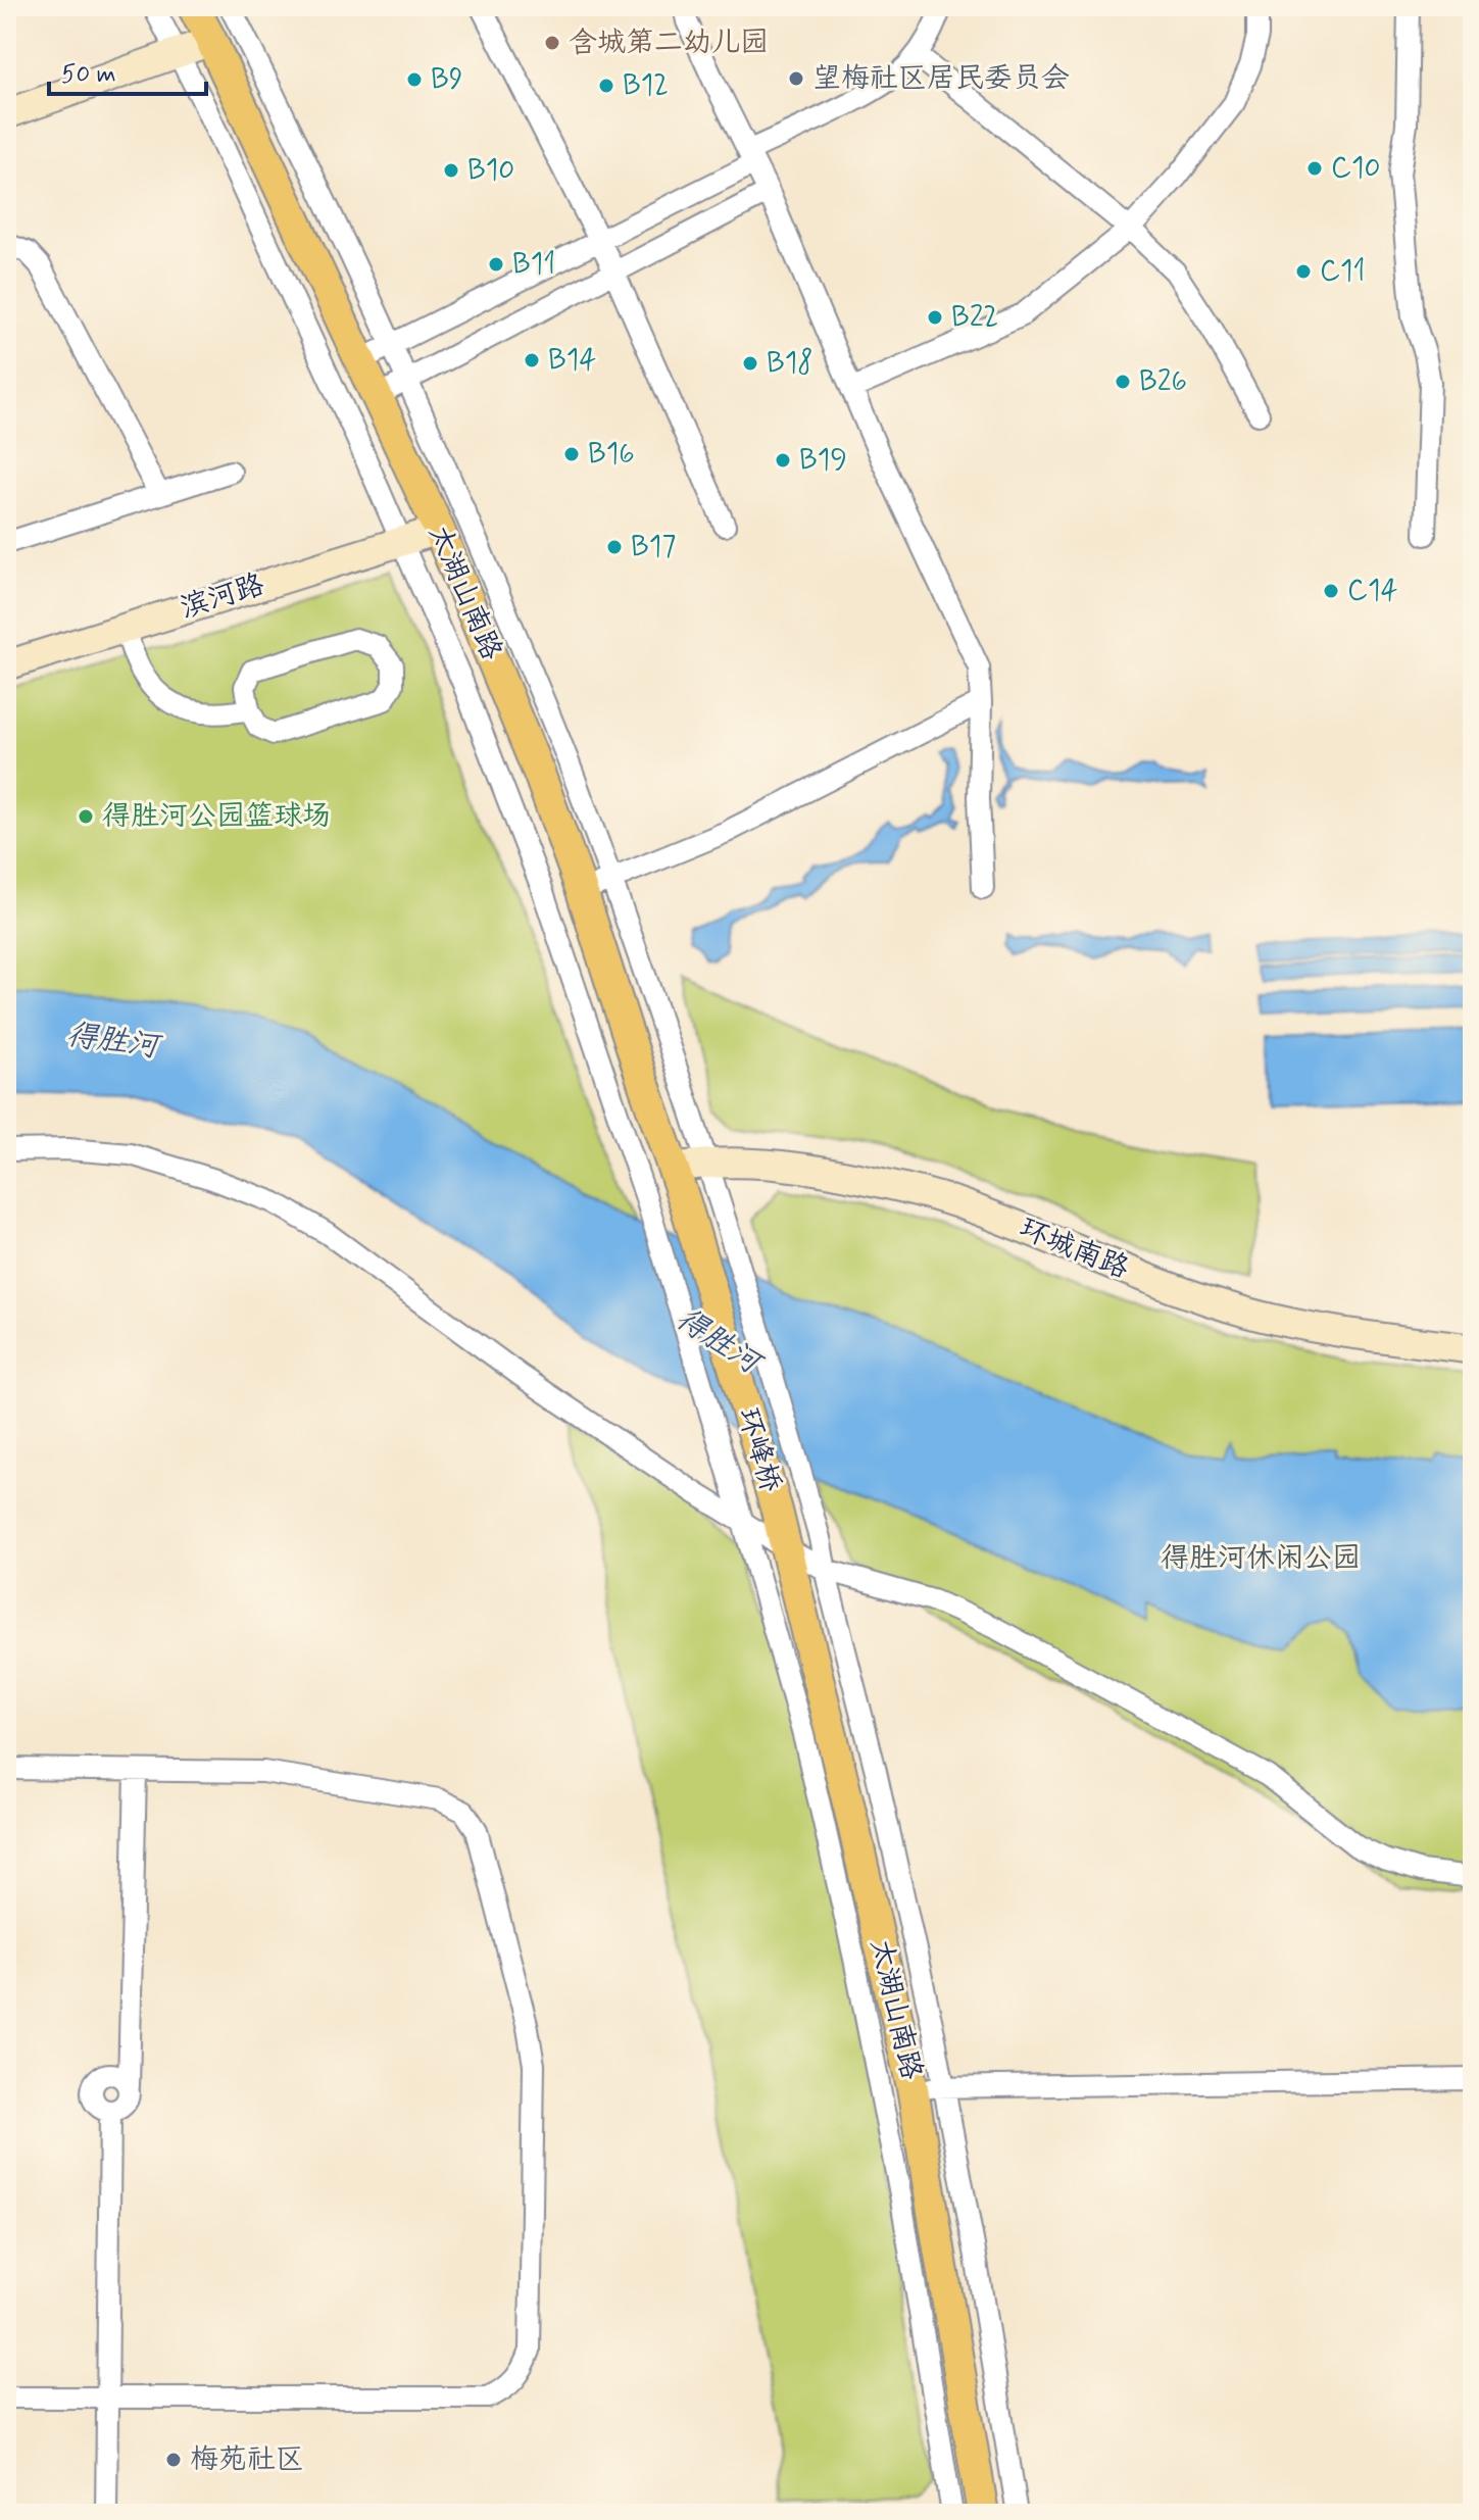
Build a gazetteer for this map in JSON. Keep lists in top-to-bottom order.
{
  "streets": {
    "main road": [
      "太湖山南路",
      "滨河路",
      "环城南路",
      "环峰桥"
    ]
  },
  "crossings": [
    ["太湖山南路", "滨河路"],
    ["太湖山南路", "环城南路"],
    ["太湖山南路", "环峰桥"]
  ],
  "water": ["得胜河"],
  "parks": ["得胜河休闲公园"],
  "places": [
    "含城第二幼儿园",
    "望梅社区居民委员会",
    "B9",
    "B12",
    "C10",
    "B10",
    "B11",
    "C11",
    "B22",
    "B14",
    "B18",
    "B26",
    "B16",
    "B19",
    "B17",
    "C14",
    "得胜河公园篮球场",
    "梅苑社区"
  ],
  "scale_bar": "50 m"
}
